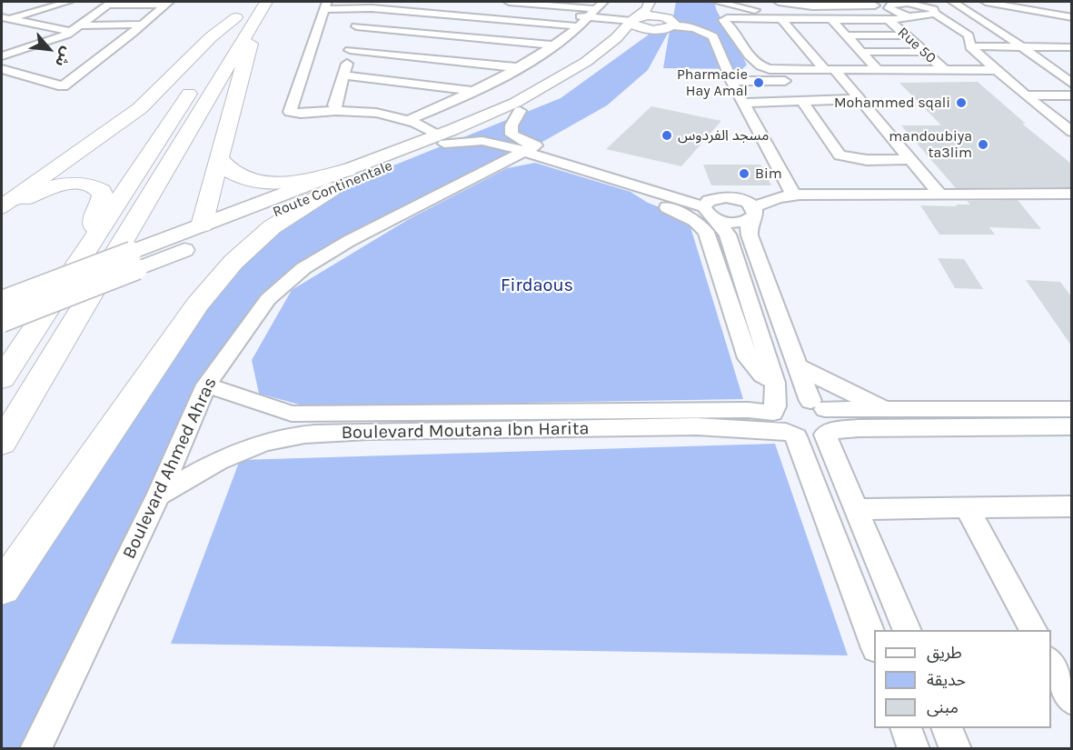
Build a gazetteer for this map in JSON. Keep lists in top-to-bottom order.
{
  "streets": {
    "main road": ["Route Continentale"],
    "street": ["Rue 50", "Boulevard Moutana Ibn Harita", "Boulevard Ahmed Ahras"]
  },
  "crossings": [
    ["Boulevard Moutana Ibn Harita", "Boulevard Ahmed Ahras"]
  ],
  "parks": ["Firdaous"],
  "places": [
    "Pharmacie Hay Amal",
    "Mohammed sqali",
    "مسجد الفردوس",
    "mandoubiya ta3lim",
    "Bim"
  ],
  "legend": ["طريق", "حديقة", "مبنى"],
  "north": "bottom right"
}
